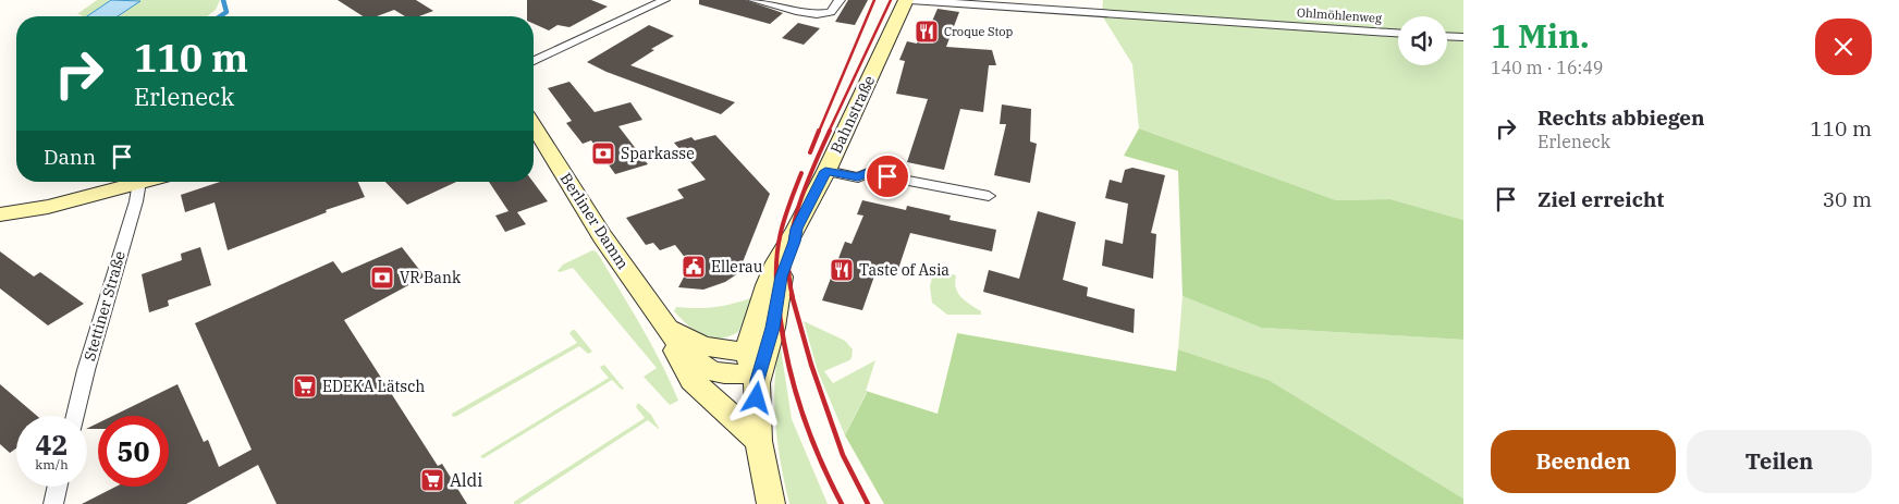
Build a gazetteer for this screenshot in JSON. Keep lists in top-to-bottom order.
{
  "streets": {
    "main road": ["Bahnstraße", "Berliner Damm"],
    "street": ["Ohlmöhlenweg", "Stettiner Straße"]
  },
  "crossings": [
    ["Ohlmöhlenweg", "Bahnstraße"],
    ["Bahnstraße", "Berliner Damm"]
  ],
  "places": {
    "restaurant": ["Croque Stop", "Taste of Asia"],
    "bank": ["Sparkasse", "VR Bank"],
    "public building": ["Ellerau"],
    "supermarket": ["EDEKA Lätsch", "Aldi"]
  },
  "page": {
    "heading": ["1 Min.", "140 m · 16:49"],
    "turn": ["110 m", "Erleneck"],
    "list": [
      {
        "name": "Rechts abbiegen",
        "note": "Erleneck",
        "value": "110 m"
      },
      {
        "name": "Ziel erreicht",
        "value": "30 m"
      }
    ],
    "then": "Dann",
    "speed": "42 km/h",
    "limit": "50",
    "buttons": ["Beenden", "Teilen"]
  }
}
